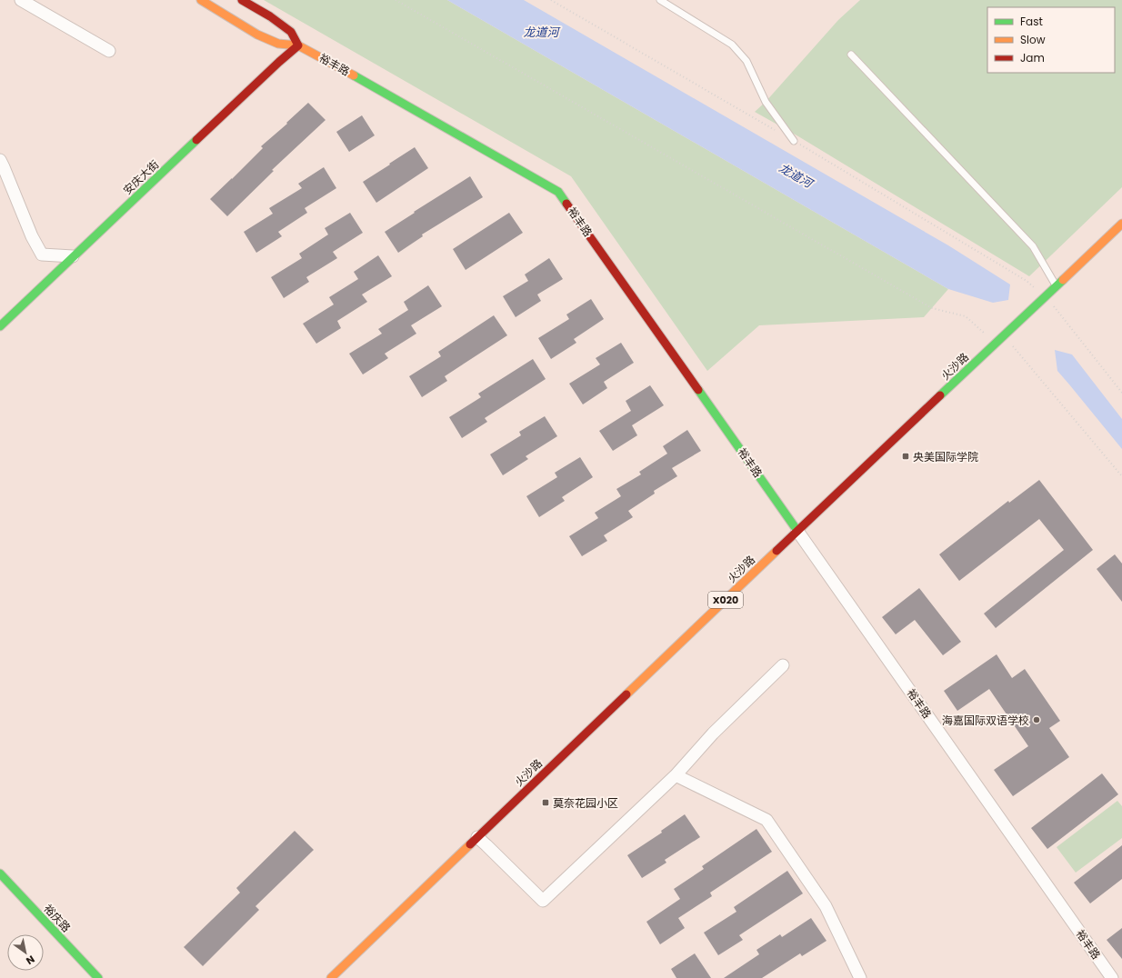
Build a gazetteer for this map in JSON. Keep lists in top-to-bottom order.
{
  "streets": {
    "street": [
      "裕丰路",
      "安庆大街",
      "火沙路",
      "X020",
      "裕庆路"
    ]
  },
  "crossings": [
    ["裕丰路", "安庆大街"],
    ["裕丰路", "火沙路"]
  ],
  "water": ["龙道河"],
  "places": {
    "transit": ["央美国际学院", "莫奈花园小区"],
    "other": ["海嘉国际双语学校"]
  },
  "legend": ["Fast", "Slow", "Jam"],
  "north": "bottom right"
}
